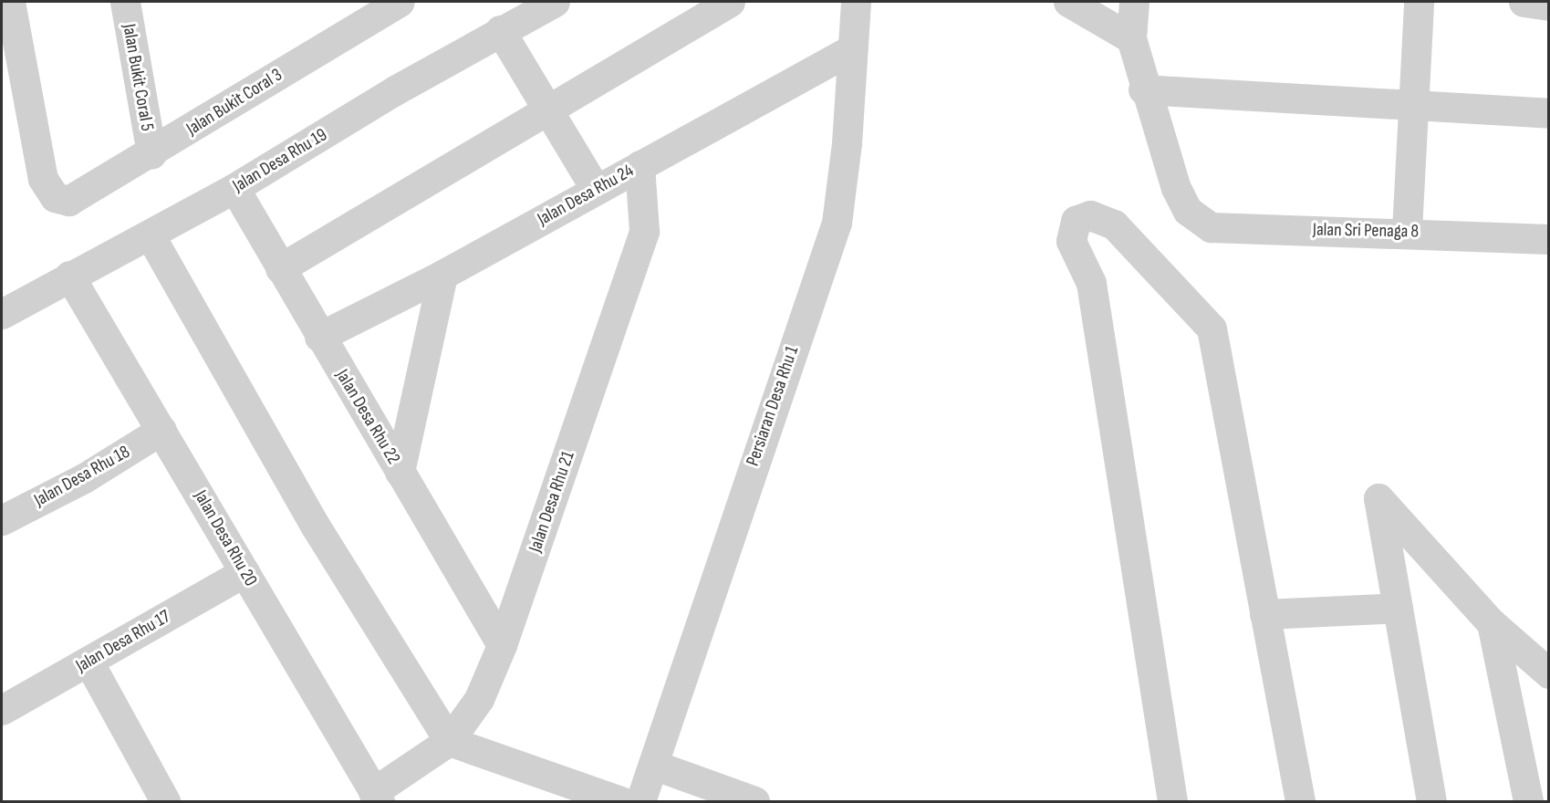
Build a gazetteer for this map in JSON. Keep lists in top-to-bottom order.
{
  "streets": {
    "street": [
      "Jalan Bukit Coral 5",
      "Jalan Bukit Coral 3",
      "Jalan Desa Rhu 19",
      "Jalan Desa Rhu 24",
      "Jalan Sri Penaga 8",
      "Persiaran Desa Rhu 1",
      "Jalan Desa Rhu 22",
      "Jalan Desa Rhu 18",
      "Jalan Desa Rhu 21",
      "Jalan Desa Rhu 20",
      "Jalan Desa Rhu 17"
    ]
  },
  "crossings": [
    ["Jalan Bukit Coral 5", "Jalan Bukit Coral 3"],
    ["Jalan Desa Rhu 19", "Jalan Desa Rhu 22"],
    ["Jalan Desa Rhu 19", "Jalan Desa Rhu 20"],
    ["Jalan Desa Rhu 24", "Persiaran Desa Rhu 1"],
    ["Jalan Desa Rhu 24", "Jalan Desa Rhu 22"],
    ["Jalan Desa Rhu 24", "Jalan Desa Rhu 21"],
    ["Jalan Desa Rhu 22", "Jalan Desa Rhu 21"],
    ["Jalan Desa Rhu 18", "Jalan Desa Rhu 20"],
    ["Jalan Desa Rhu 21", "Jalan Desa Rhu 20"],
    ["Jalan Desa Rhu 20", "Jalan Desa Rhu 17"]
  ]
}
